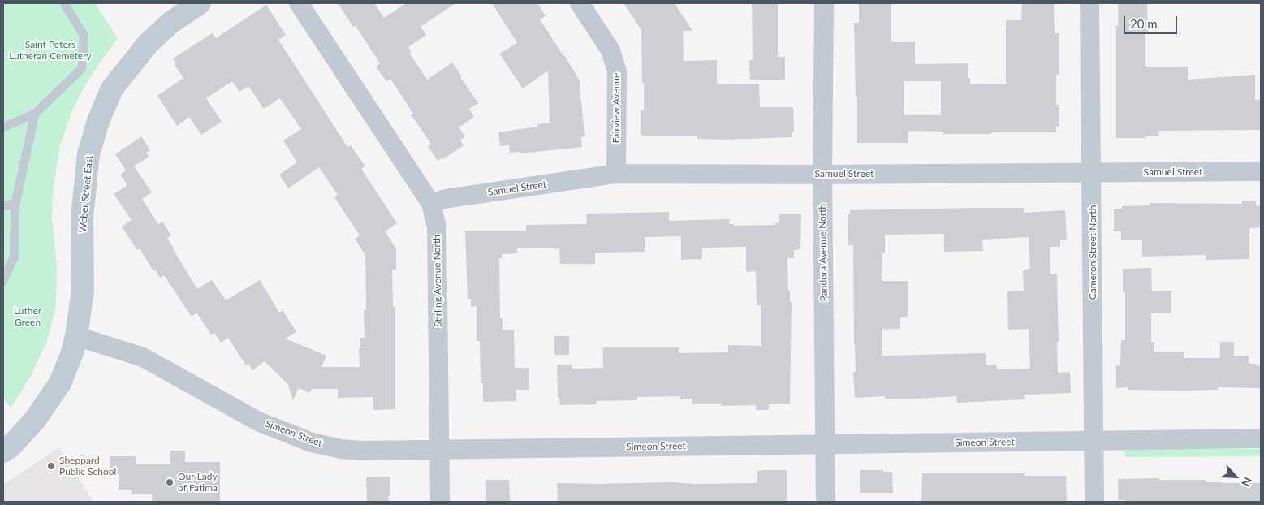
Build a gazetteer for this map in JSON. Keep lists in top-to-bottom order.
{
  "streets": {
    "main road": ["Weber Street East"],
    "street": [
      "Fairview Avenue",
      "Samuel Street",
      "Pandora Avenue North",
      "Cameron Street North",
      "Stirling Avenue North",
      "Simeon Street"
    ]
  },
  "crossings": [
    ["Fairview Avenue", "Samuel Street"],
    ["Samuel Street", "Pandora Avenue North"],
    ["Samuel Street", "Cameron Street North"],
    ["Samuel Street", "Stirling Avenue North"],
    ["Weber Street East", "Simeon Street"],
    ["Pandora Avenue North", "Simeon Street"],
    ["Cameron Street North", "Simeon Street"],
    ["Stirling Avenue North", "Simeon Street"]
  ],
  "parks": ["Saint Peters Lutheran Cemetery", "Luther Green"],
  "places": ["Sheppard Public School", "Our Lady of Fatima"],
  "scale_bar": "20 m",
  "north": "bottom right"
}
